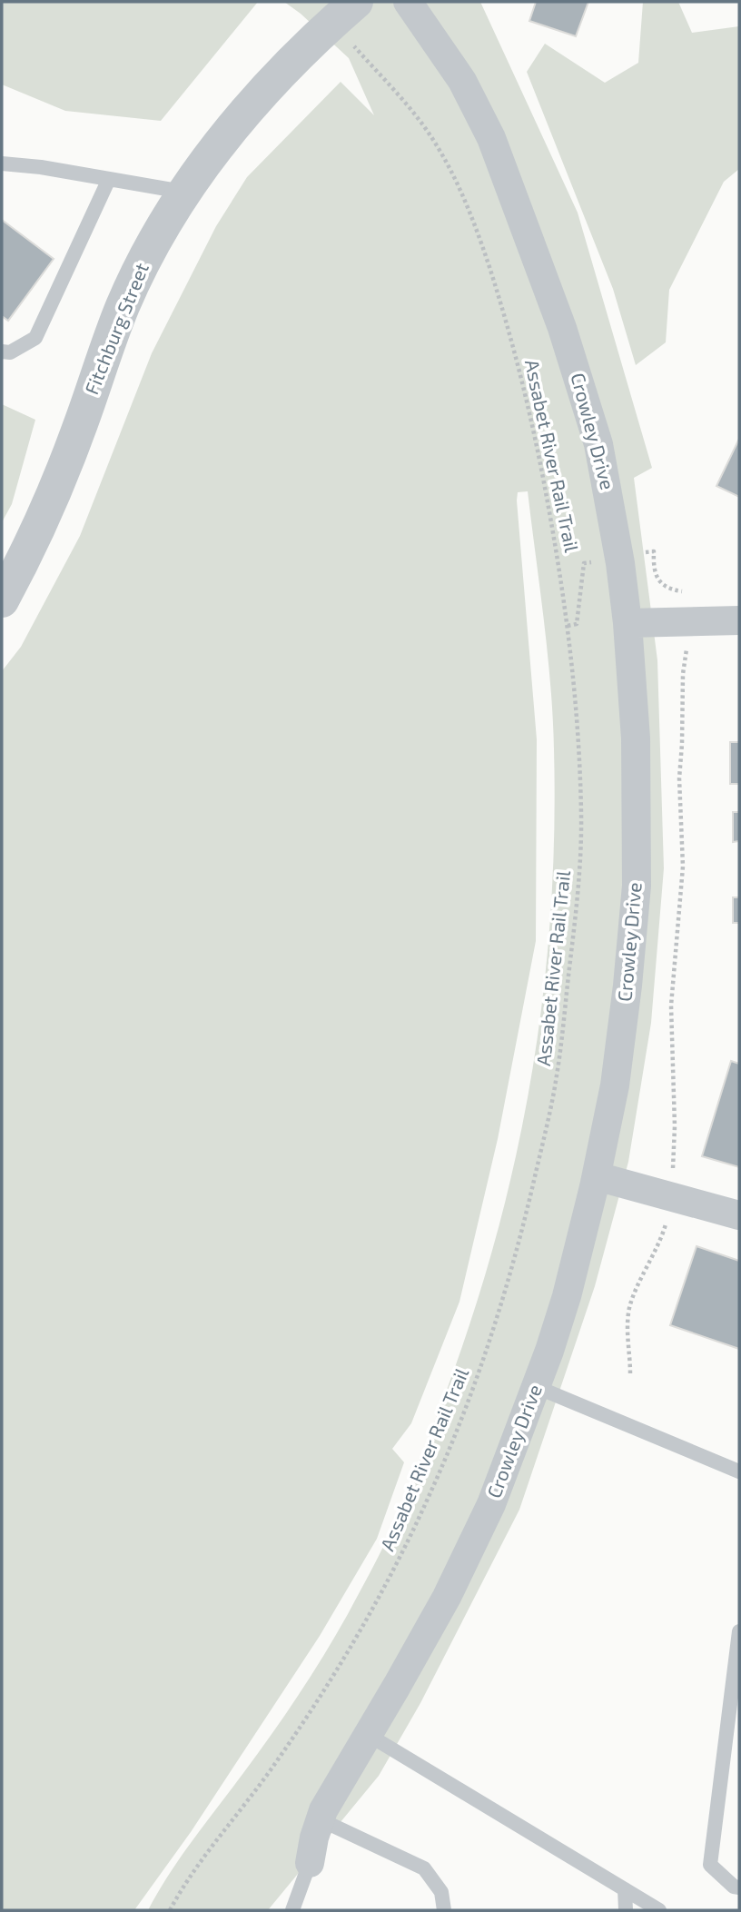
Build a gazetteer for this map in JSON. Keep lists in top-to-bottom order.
{
  "streets": {
    "street": ["Fitchburg Street", "Crowley Drive"],
    "path": ["Assabet River Rail Trail"]
  },
  "crossings": [
    ["Fitchburg Street", "Assabet River Rail Trail"]
  ]
}
